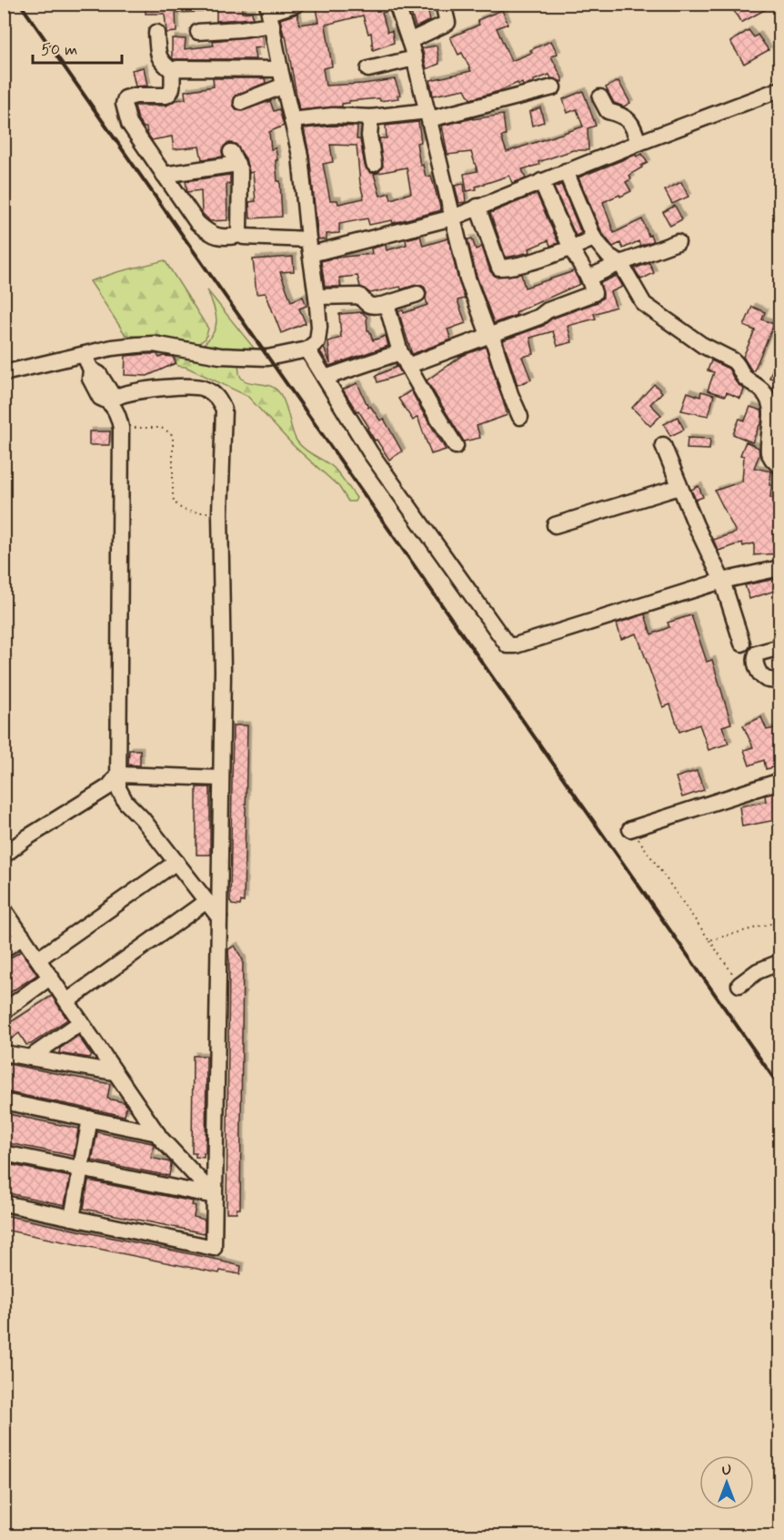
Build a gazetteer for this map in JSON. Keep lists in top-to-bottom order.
{
  "scale_bar": "50 m",
  "north": "top"
}
